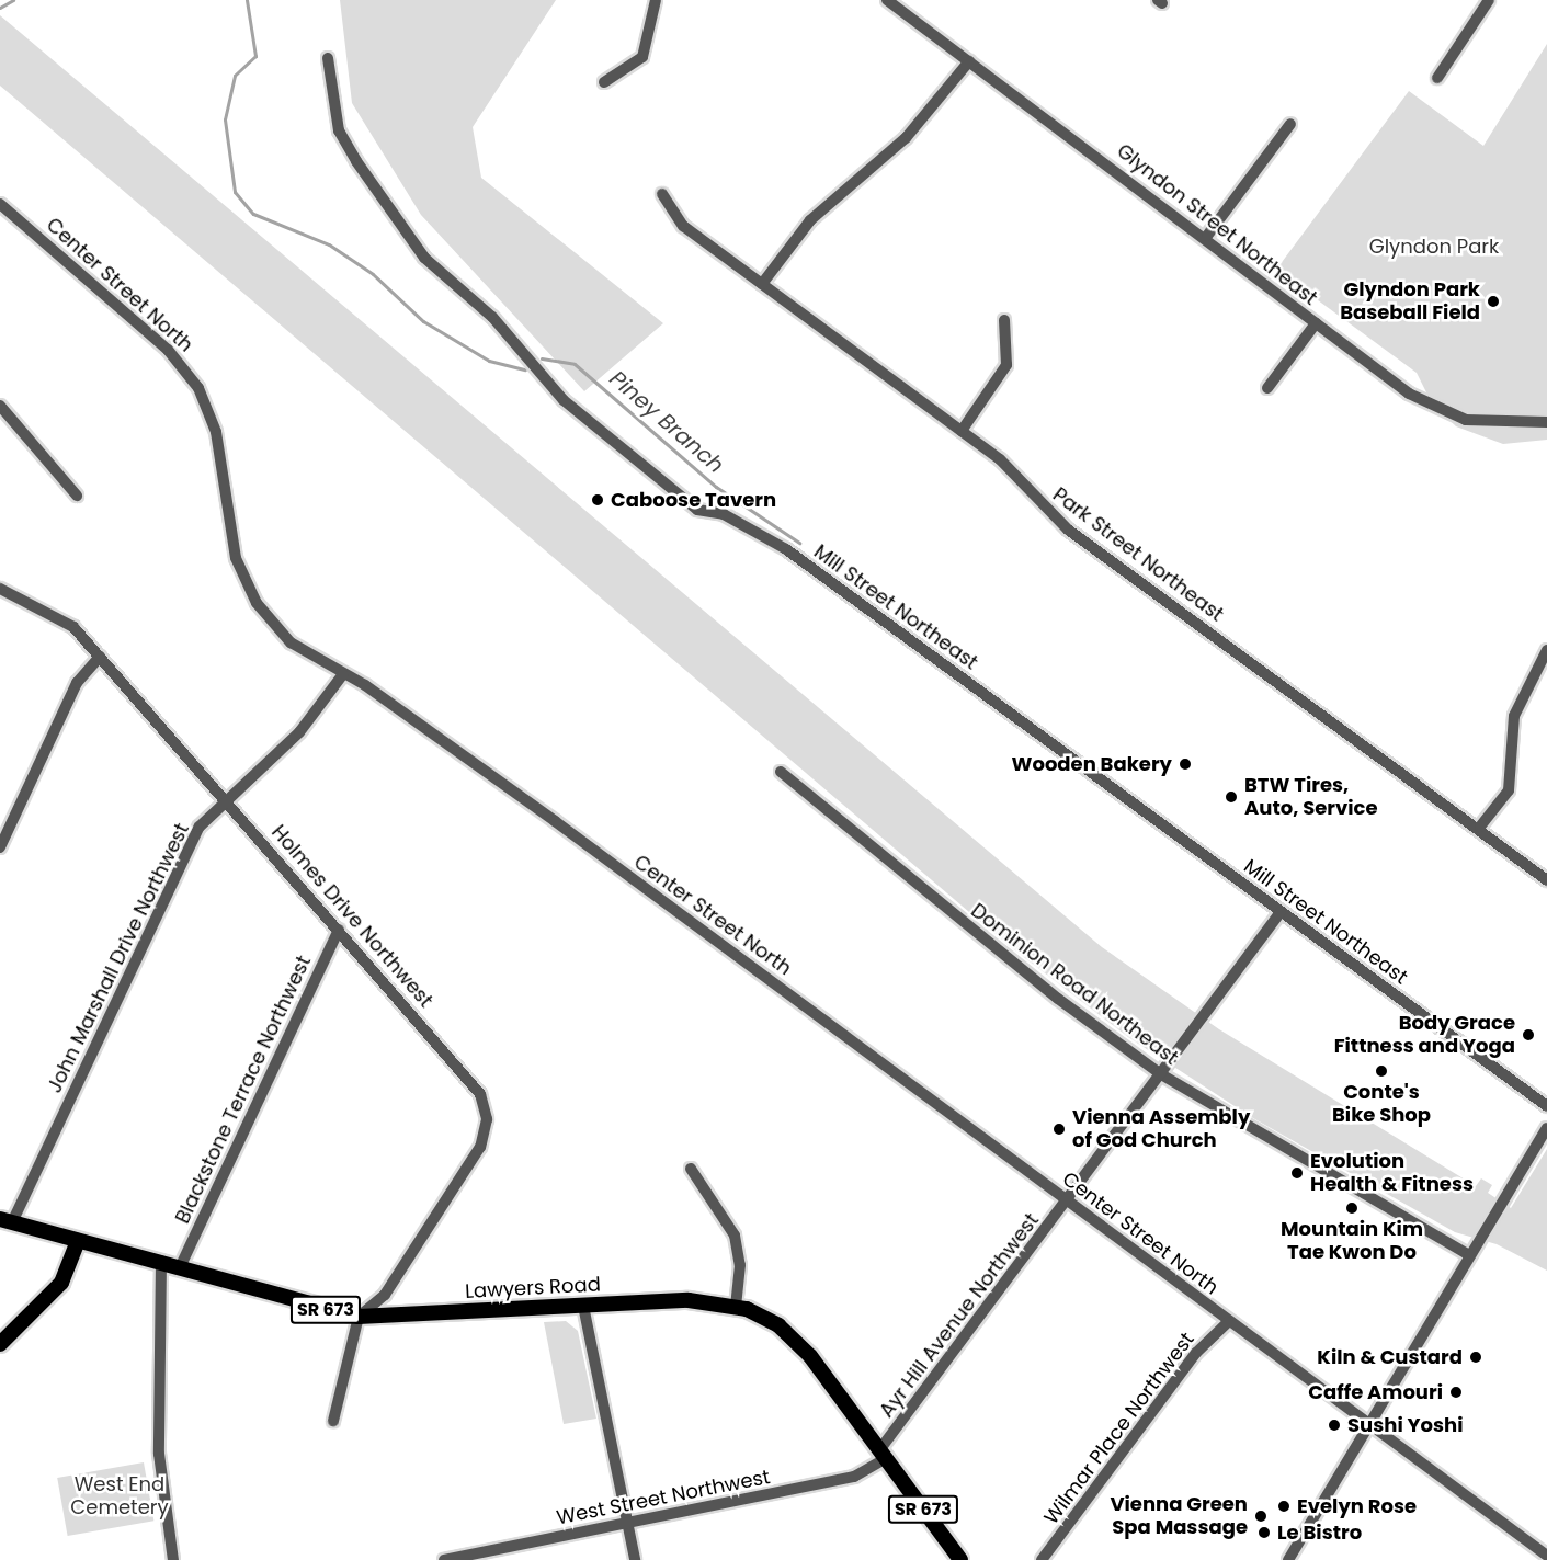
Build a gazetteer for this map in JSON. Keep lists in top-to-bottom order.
{
  "streets": {
    "main road": ["Lawyers Road", "SR 673"],
    "street": [
      "Glyndon Street Northeast",
      "Center Street North",
      "Park Street Northeast",
      "Mill Street Northeast",
      "Holmes Drive Northwest",
      "John Marshall Drive Northwest",
      "Dominion Road Northeast",
      "Blackstone Terrace Northwest",
      "Ayr Hill Avenue Northwest",
      "Wilmar Place Northwest",
      "West Street Northwest"
    ]
  },
  "crossings": [
    ["Center Street North", "John Marshall Drive Northwest"],
    ["Center Street North", "Ayr Hill Avenue Northwest"],
    ["Center Street North", "Wilmar Place Northwest"],
    ["Mill Street Northeast", "Ayr Hill Avenue Northwest"],
    ["Holmes Drive Northwest", "John Marshall Drive Northwest"],
    ["Holmes Drive Northwest", "Blackstone Terrace Northwest"],
    ["Holmes Drive Northwest", "Lawyers Road"],
    ["John Marshall Drive Northwest", "Lawyers Road"],
    ["Dominion Road Northeast", "Ayr Hill Avenue Northwest"],
    ["Blackstone Terrace Northwest", "Lawyers Road"],
    ["Lawyers Road", "Ayr Hill Avenue Northwest"],
    ["Lawyers Road", "West Street Northwest"],
    ["Ayr Hill Avenue Northwest", "West Street Northwest"]
  ],
  "water": ["Piney Branch"],
  "parks": ["Glyndon Park", "West End Cemetery"],
  "places": [
    "Glyndon Park Baseball Field",
    "Caboose Tavern",
    "Wooden Bakery",
    "BTW Tires, Auto, Service",
    "Body Grace Fittness and Yoga",
    "Conte's Bike Shop",
    "Vienna Assembly of God Church",
    "Evolution Health & Fitness",
    "Mountain Kim Tae Kwon Do",
    "Kiln & Custard",
    "Caffe Amouri",
    "Sushi Yoshi",
    "Evelyn Rose",
    "Vienna Green Spa Massage",
    "Le Bistro"
  ]
}
